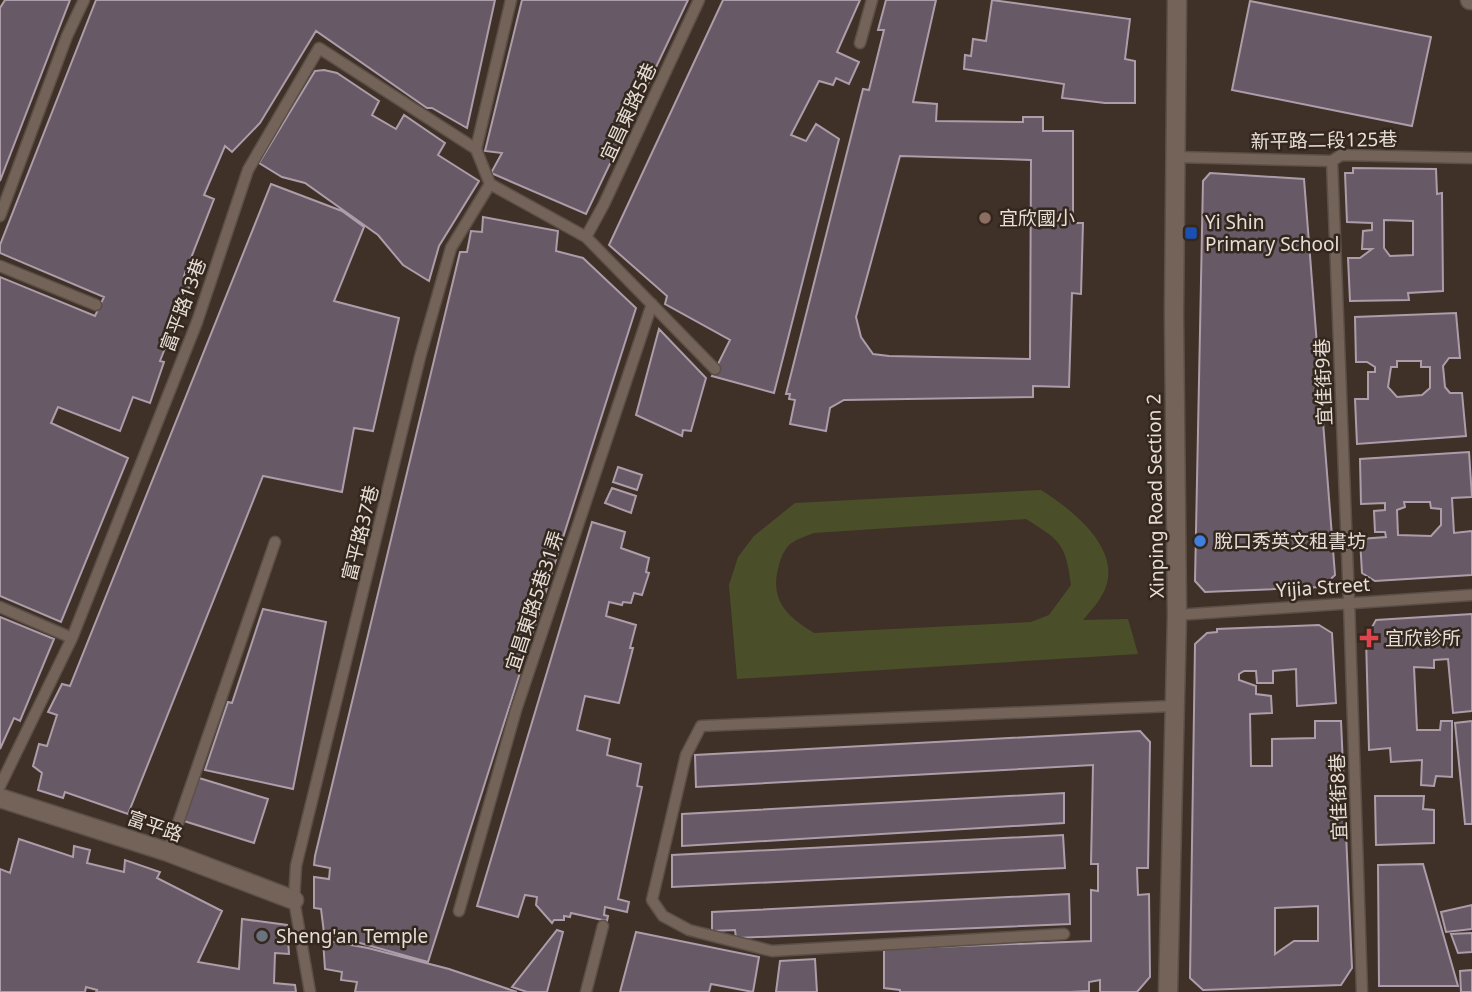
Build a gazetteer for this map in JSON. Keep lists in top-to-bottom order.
{
  "streets": {
    "street": ["Xinping Road Section 2", "富平路"],
    "lane": [
      "宜昌東路5巷",
      "新平路二段125巷",
      "富平路13巷",
      "宜佳街9巷",
      "富平路37巷",
      "Yijia Street",
      "宜昌東路5巷31弄",
      "宜佳街8巷"
    ]
  },
  "crossings": [
    ["新平路二段125巷", "宜佳街9巷"],
    ["新平路二段125巷", "Xinping Road Section 2"],
    ["宜佳街9巷", "Yijia Street"],
    ["宜佳街9巷", "宜佳街8巷"],
    ["Xinping Road Section 2", "Yijia Street"],
    ["富平路37巷", "富平路"],
    ["Yijia Street", "宜佳街8巷"]
  ],
  "places": {
    "other": ["宜欣國小", "脫口秀英文租書坊", "Sheng'an Temple"],
    "transit": ["Yi Shin Primary School"],
    "health": ["宜欣診所"]
  }
}
